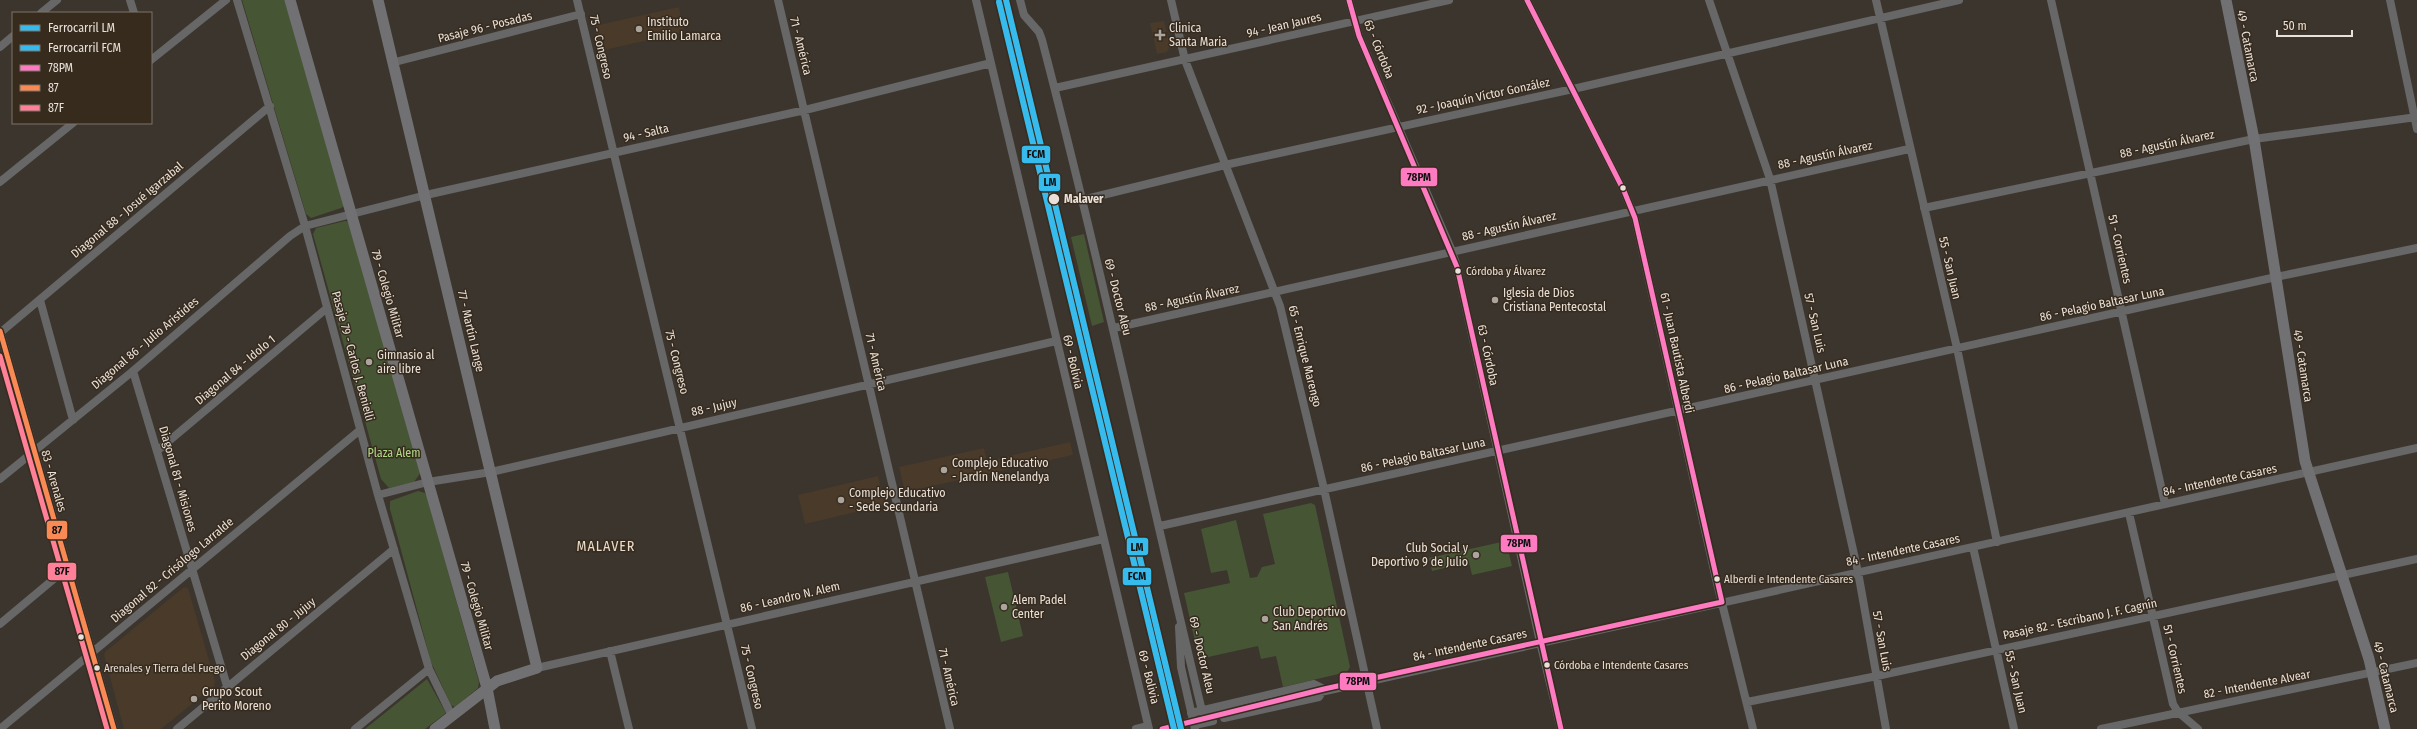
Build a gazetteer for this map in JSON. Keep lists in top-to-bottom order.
{
  "streets": {
    "street": [
      "94 - Jean Jaures",
      "Pasaje 96 - Posadas",
      "71 - América",
      "49 - Catamarca",
      "75 - Congreso",
      "63 - Córdoba",
      "92 - Joaquín Víctor González",
      "94 - Salta",
      "88 - Agustín Álvarez",
      "Diagonal 88 - Josué Igarzabal",
      "51 - Corrientes",
      "55 - San Juan",
      "79 - Colegio Militar",
      "69 - Doctor Aleu",
      "86 - Pelagio Baltasar Luna",
      "57 - San Luis",
      "77 - Martín Lange",
      "Diagonal 86 - Julio Aristides",
      "61 - Juan Bautista Alberdi",
      "Pasaje 79 - Carlos J. Benielli",
      "65 - Enrique Marengo",
      "69 - Bolivia",
      "Diagonal 84 - Idolo 1",
      "88 - Jujuy",
      "Diagonal 81 - Misiones",
      "84 - Intendente Casares",
      "83 - Arenales",
      "Diagonal 82 - Crisólogo Larralde",
      "86 - Leandro N. Alem",
      "Pasaje 82 - Escribano J. F. Cagnín",
      "Diagonal 80 - Jujuy",
      "82 - Intendente Alvear"
    ]
  },
  "crossings": [
    ["94 - Jean Jaures", "63 - Córdoba"],
    ["94 - Jean Jaures", "69 - Doctor Aleu"],
    ["94 - Jean Jaures", "65 - Enrique Marengo"],
    ["Pasaje 96 - Posadas", "75 - Congreso"],
    ["Pasaje 96 - Posadas", "77 - Martín Lange"],
    ["71 - América", "94 - Salta"],
    ["71 - América", "88 - Jujuy"],
    ["71 - América", "86 - Leandro N. Alem"],
    ["49 - Catamarca", "88 - Agustín Álvarez"],
    ["49 - Catamarca", "86 - Pelagio Baltasar Luna"],
    ["49 - Catamarca", "84 - Intendente Casares"],
    ["49 - Catamarca", "Pasaje 82 - Escribano J. F. Cagnín"],
    ["49 - Catamarca", "82 - Intendente Alvear"],
    ["75 - Congreso", "94 - Salta"],
    ["75 - Congreso", "88 - Jujuy"],
    ["75 - Congreso", "86 - Leandro N. Alem"],
    ["63 - Córdoba", "92 - Joaquín Víctor González"],
    ["63 - Córdoba", "88 - Agustín Álvarez"],
    ["63 - Córdoba", "86 - Pelagio Baltasar Luna"],
    ["63 - Córdoba", "84 - Intendente Casares"],
    ["92 - Joaquín Víctor González", "55 - San Juan"],
    ["92 - Joaquín Víctor González", "69 - Doctor Aleu"],
    ["92 - Joaquín Víctor González", "57 - San Luis"],
    ["92 - Joaquín Víctor González", "61 - Juan Bautista Alberdi"],
    ["92 - Joaquín Víctor González", "65 - Enrique Marengo"],
    ["94 - Salta", "79 - Colegio Militar"],
    ["94 - Salta", "77 - Martín Lange"],
    ["94 - Salta", "Diagonal 86 - Julio Aristides"],
    ["94 - Salta", "Pasaje 79 - Carlos J. Benielli"],
    ["94 - Salta", "69 - Bolivia"],
    ["88 - Agustín Álvarez", "51 - Corrientes"],
    ["88 - Agustín Álvarez", "55 - San Juan"],
    ["88 - Agustín Álvarez", "69 - Doctor Aleu"],
    ["88 - Agustín Álvarez", "57 - San Luis"],
    ["88 - Agustín Álvarez", "61 - Juan Bautista Alberdi"],
    ["88 - Agustín Álvarez", "65 - Enrique Marengo"],
    ["Diagonal 88 - Josué Igarzabal", "Pasaje 79 - Carlos J. Benielli"],
    ["Diagonal 88 - Josué Igarzabal", "83 - Arenales"],
    ["51 - Corrientes", "86 - Pelagio Baltasar Luna"],
    ["51 - Corrientes", "84 - Intendente Casares"],
    ["51 - Corrientes", "Pasaje 82 - Escribano J. F. Cagnín"],
    ["51 - Corrientes", "82 - Intendente Alvear"],
    ["55 - San Juan", "86 - Pelagio Baltasar Luna"],
    ["55 - San Juan", "84 - Intendente Casares"],
    ["55 - San Juan", "Pasaje 82 - Escribano J. F. Cagnín"],
    ["79 - Colegio Militar", "88 - Jujuy"],
    ["79 - Colegio Militar", "86 - Leandro N. Alem"],
    ["69 - Doctor Aleu", "86 - Pelagio Baltasar Luna"],
    ["69 - Doctor Aleu", "84 - Intendente Casares"],
    ["86 - Pelagio Baltasar Luna", "57 - San Luis"],
    ["86 - Pelagio Baltasar Luna", "61 - Juan Bautista Alberdi"],
    ["86 - Pelagio Baltasar Luna", "65 - Enrique Marengo"],
    ["57 - San Luis", "84 - Intendente Casares"],
    ["57 - San Luis", "Pasaje 82 - Escribano J. F. Cagnín"],
    ["77 - Martín Lange", "88 - Jujuy"],
    ["77 - Martín Lange", "86 - Leandro N. Alem"],
    ["Diagonal 86 - Julio Aristides", "Pasaje 79 - Carlos J. Benielli"],
    ["Diagonal 86 - Julio Aristides", "Diagonal 81 - Misiones"],
    ["Diagonal 86 - Julio Aristides", "83 - Arenales"],
    ["61 - Juan Bautista Alberdi", "84 - Intendente Casares"],
    ["61 - Juan Bautista Alberdi", "Pasaje 82 - Escribano J. F. Cagnín"],
    ["Pasaje 79 - Carlos J. Benielli", "Diagonal 84 - Idolo 1"],
    ["Pasaje 79 - Carlos J. Benielli", "88 - Jujuy"],
    ["Pasaje 79 - Carlos J. Benielli", "Diagonal 82 - Crisólogo Larralde"],
    ["Pasaje 79 - Carlos J. Benielli", "86 - Leandro N. Alem"],
    ["Pasaje 79 - Carlos J. Benielli", "Diagonal 80 - Jujuy"],
    ["65 - Enrique Marengo", "84 - Intendente Casares"],
    ["69 - Bolivia", "88 - Jujuy"],
    ["69 - Bolivia", "86 - Leandro N. Alem"],
    ["Diagonal 84 - Idolo 1", "Diagonal 81 - Misiones"],
    ["Diagonal 81 - Misiones", "Diagonal 82 - Crisólogo Larralde"],
    ["Diagonal 81 - Misiones", "Diagonal 80 - Jujuy"],
    ["83 - Arenales", "Diagonal 82 - Crisólogo Larralde"]
  ],
  "districts": ["MALAVER"],
  "parks": ["Plaza Alem"],
  "places": {
    "other": [
      "Instituto Emilio Lamarca",
      "Malaver",
      "Córdoba y Álvarez",
      "Iglesia de Dios Cristiana Pentecostal",
      "Gimnasio al aire libre",
      "Complejo Educativo - Jardín Nenelandya",
      "Complejo Educativo - Sede Secundaria",
      "Club Social y Deportivo 9 de Julio",
      "Alberdi e Intendente Casares",
      "Alem Padel Center",
      "Club Deportivo San Andrés",
      "Córdoba e Intendente Casares",
      "Arenales y Tierra del Fuego",
      "Grupo Scout Perito Moreno"
    ],
    "health": ["Clinica Santa Maria"]
  },
  "lines": [
    "rail line LM",
    "transit line 78PM",
    "rail line FCM",
    "transit line 87",
    "transit line 87F"
  ],
  "legend": [
    "Ferrocarril LM",
    "Ferrocarril FCM",
    "78PM",
    "87",
    "87F"
  ],
  "scale_bar": "50 m"
}
